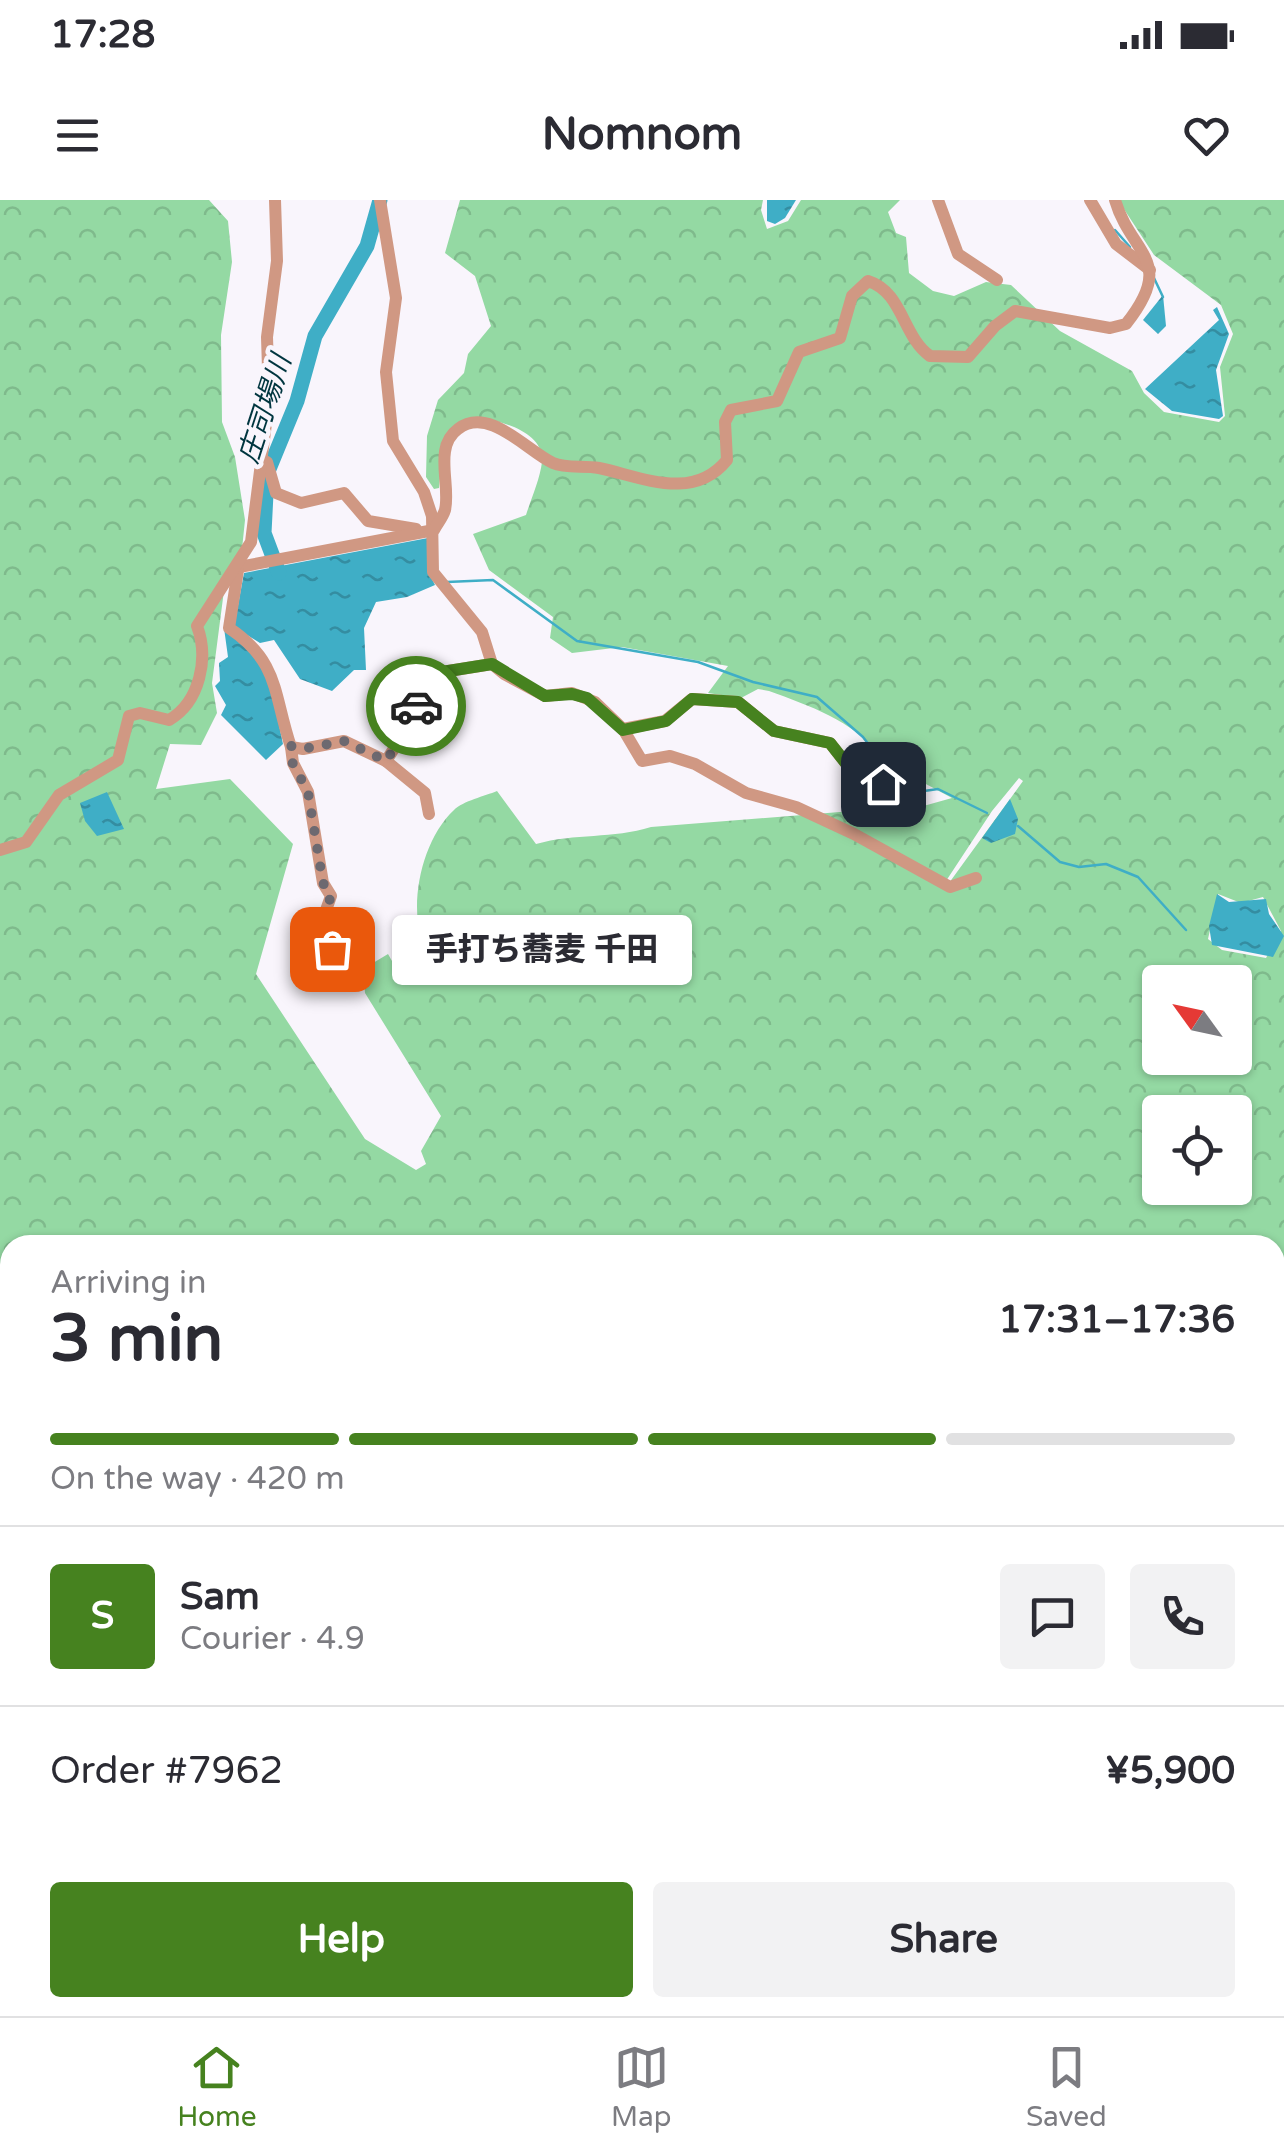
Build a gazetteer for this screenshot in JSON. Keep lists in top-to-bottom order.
{
  "water": ["庄司場川"],
  "places": ["手打ち蕎麦 千田"],
  "north": "top left",
  "page": {
    "status": "17:28",
    "header": "Nomnom",
    "bubble": "手打ち蕎麦 千田",
    "heading": ["3 min", "Arriving in", "17:31–17:36"],
    "panel": [
      "Sam",
      "Courier · 4.9",
      "Order #7962",
      "¥5,900"
    ],
    "bar": "On the way · 420 m",
    "round": "S",
    "buttons": ["Help", "Share"],
    "tabs": ["Home", "Map", "Saved"]
  }
}
